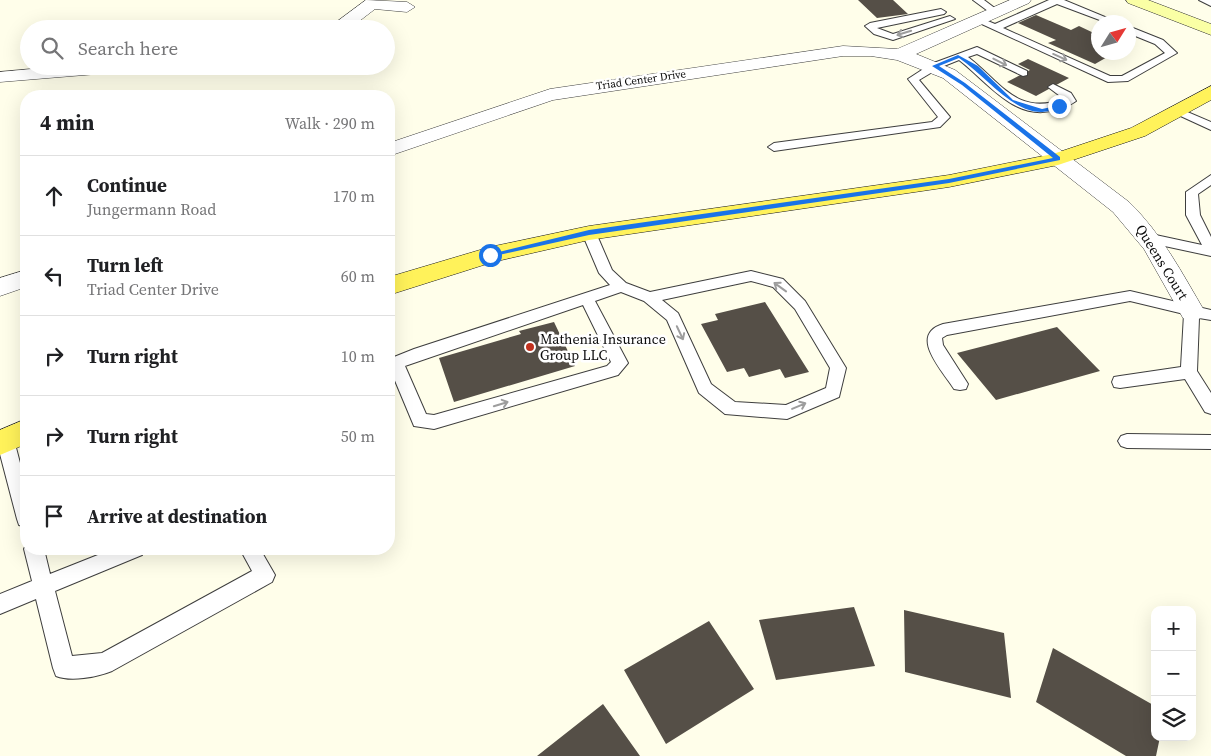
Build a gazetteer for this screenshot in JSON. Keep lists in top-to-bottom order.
{
  "streets": {
    "street": ["Triad Center Drive", "Queens Court"]
  },
  "crossings": [
    ["Triad Center Drive", "Queens Court"]
  ],
  "places": ["Mathenia Insurance Group LLC"],
  "north": "top right",
  "page": {
    "search": "Search here",
    "heading": ["4 min", "Walk · 290 m"],
    "list": [
      ["Continue", "Jungermann Road", "170 m"],
      ["Turn left", "Triad Center Drive", "60 m"],
      ["Turn right", "10 m"],
      ["Turn right", "50 m"],
      "Arrive at destination"
    ],
    "map_buttons": ["+", "−"]
  }
}
